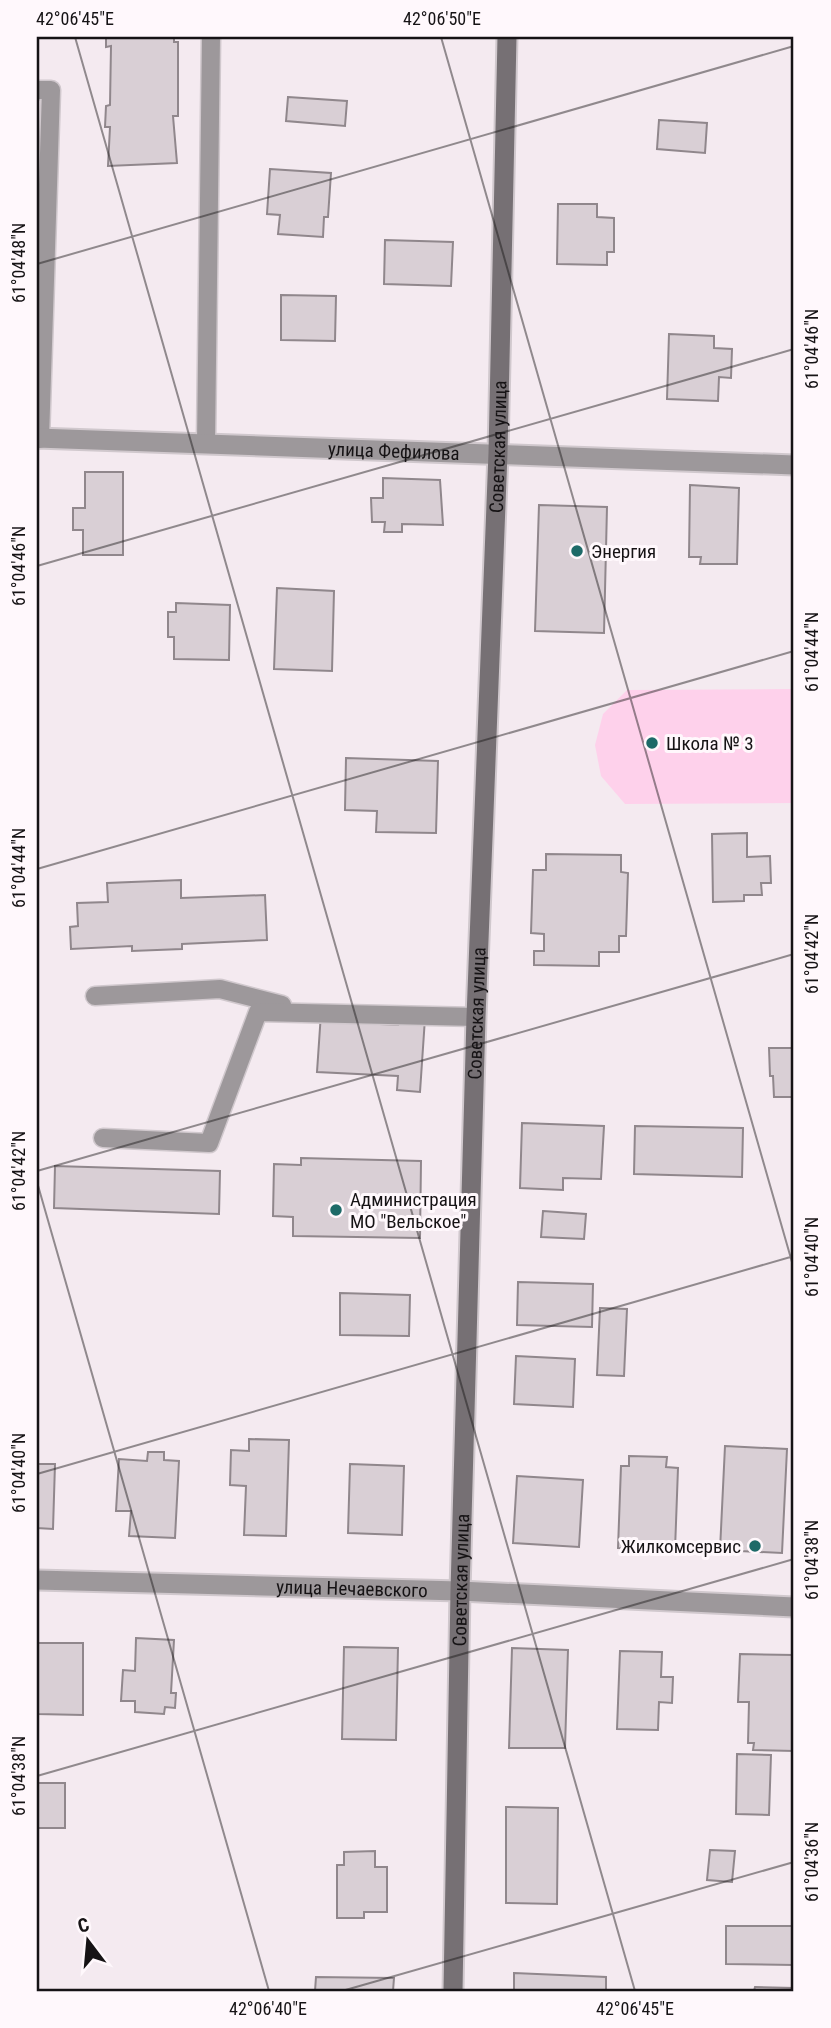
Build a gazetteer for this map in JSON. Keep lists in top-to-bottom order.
{
  "streets": {
    "main road": ["Советская улица"],
    "street": ["улица Фефилова", "улица Нечаевского"]
  },
  "crossings": [
    ["Советская улица", "улица Фефилова"],
    ["Советская улица", "улица Нечаевского"]
  ],
  "places": [
    "Энергия",
    "Школа № 3",
    "Администрация МО \"Вельское\"",
    "Жилкомсервис"
  ],
  "north": "top",
  "coordinates": [
    "42°06'45\"E",
    "42°06'50\"E",
    "61°04'48\"N",
    "61°04'46\"N",
    "61°04'44\"N",
    "61°04'42\"N",
    "61°04'40\"N",
    "61°04'38\"N",
    "61°04'36\"N",
    "42°06'40\"E"
  ]
}
